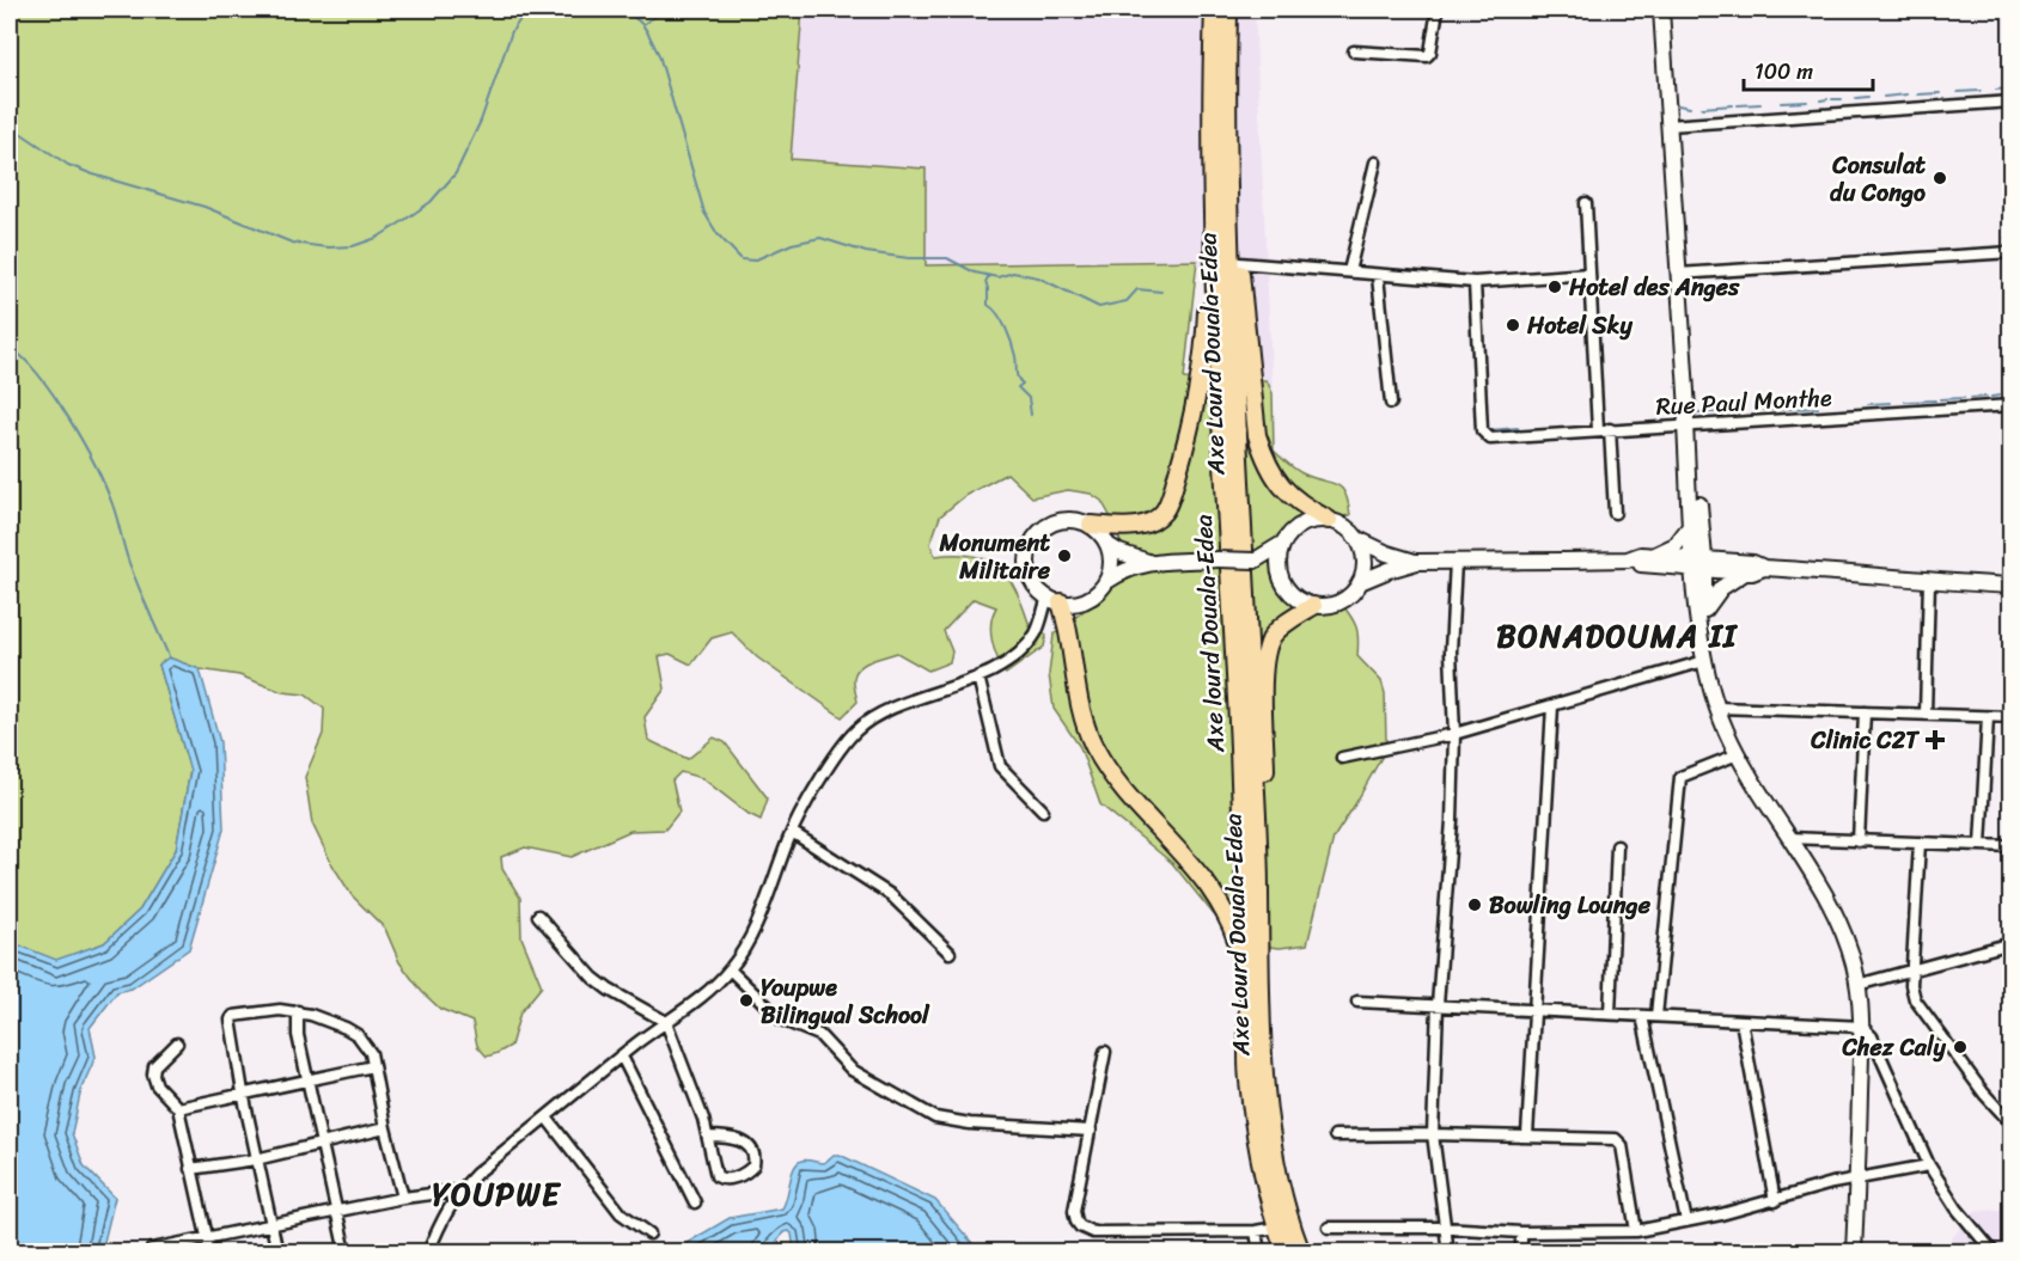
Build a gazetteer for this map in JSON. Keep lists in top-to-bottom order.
{
  "streets": {
    "highway": ["Axe Lourd Douala-Edea", "Axe lourd Douala-Edea"],
    "street": ["Rue Paul Monthe"]
  },
  "crossings": [
    ["Axe Lourd Douala-Edea", "Axe lourd Douala-Edea"]
  ],
  "districts": ["BONADOUMA II", "YOUPWE"],
  "places": {
    "other": [
      "Consulat du Congo",
      "Hotel des Anges",
      "Hotel Sky",
      "Monument Militaire",
      "Bowling Lounge",
      "Youpwe Bilingual School",
      "Chez Caly"
    ],
    "health": ["Clinic C2T"]
  },
  "scale_bar": "100 m"
}
